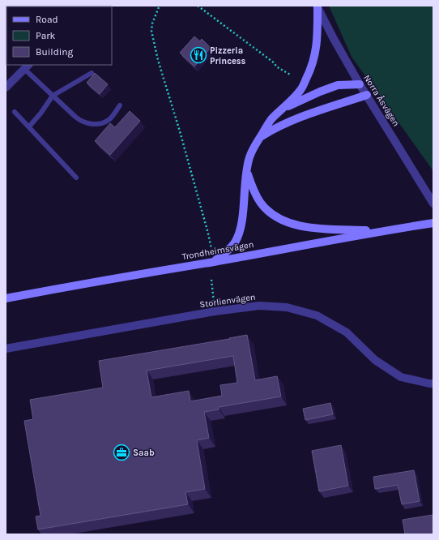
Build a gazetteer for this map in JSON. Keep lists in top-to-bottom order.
{
  "streets": {
    "main road": ["Trondheimsvägen"],
    "street": ["Norra Åsvägen", "Storlienvägen"]
  },
  "places": {
    "restaurant": ["Pizzeria Princess"],
    "office": ["Saab"]
  },
  "legend": ["Road", "Park", "Building"]
}
